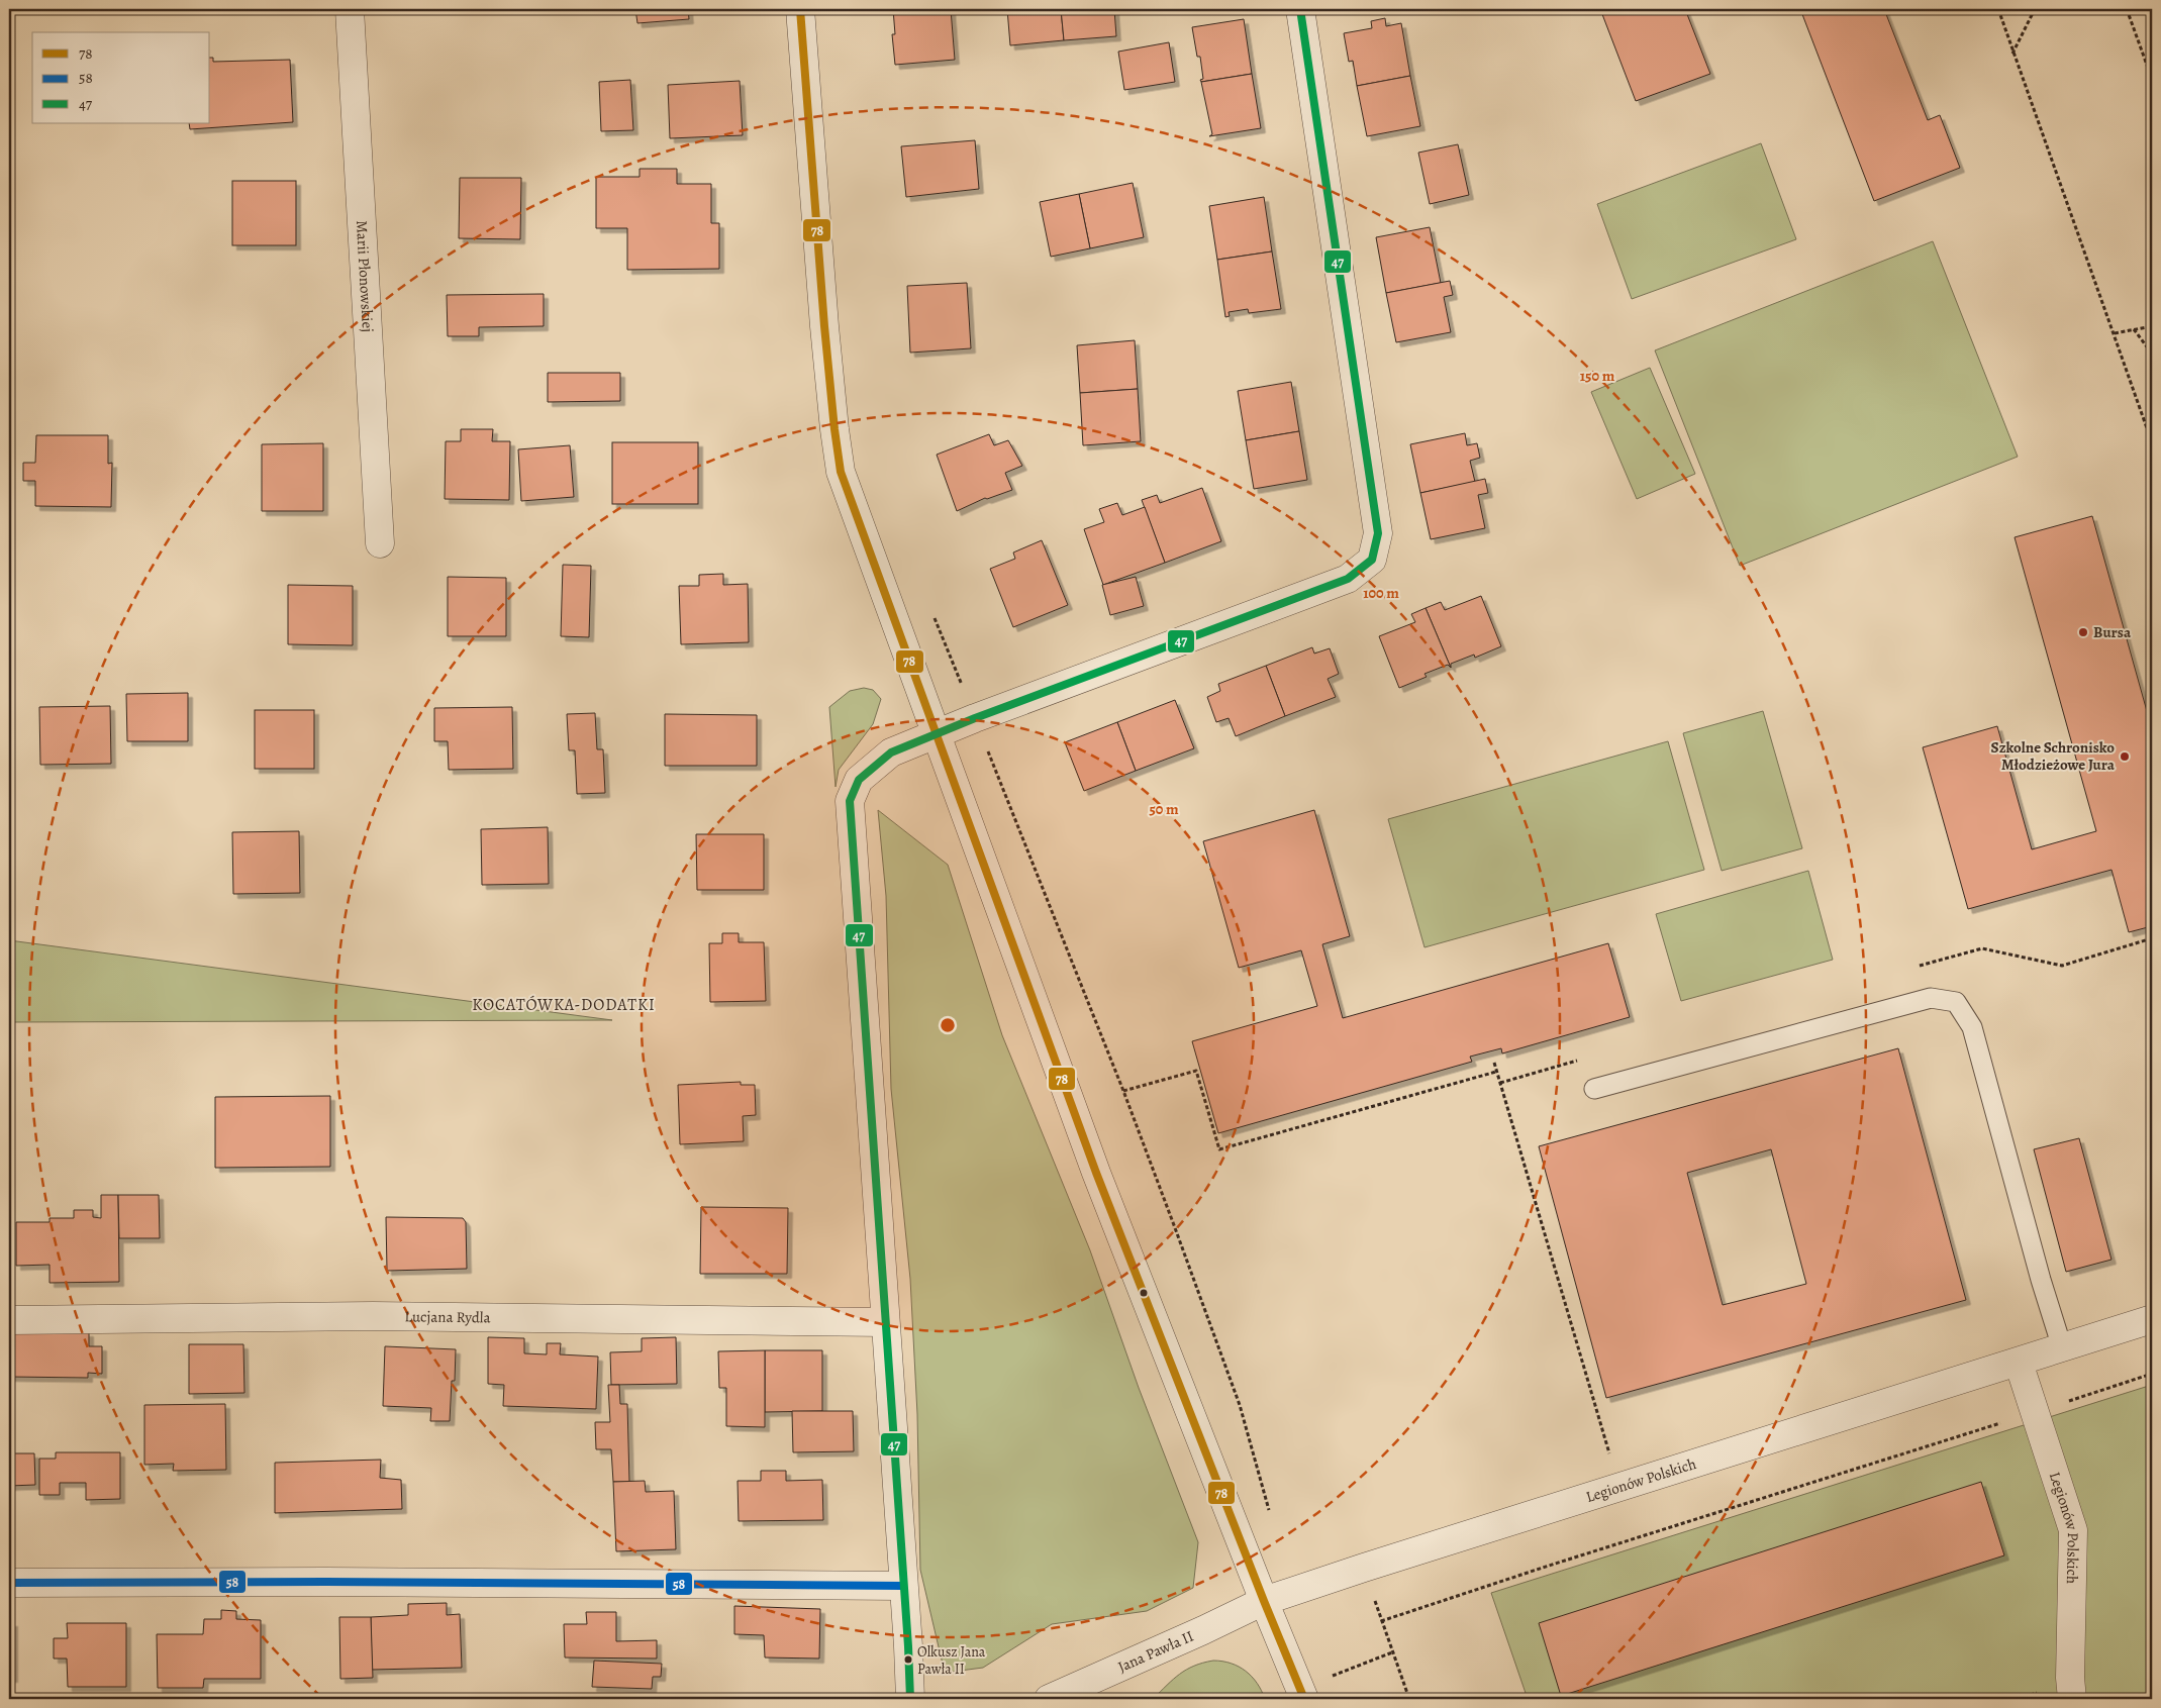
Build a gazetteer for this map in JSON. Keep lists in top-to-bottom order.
{
  "streets": {
    "street": [
      "Marii Płonowskiej",
      "Lucjana Rydla",
      "Legionów Polskich",
      "Jana Pawła II"
    ]
  },
  "crossings": [
    ["Legionów Polskich", "Jana Pawła II"]
  ],
  "districts": ["KOCATÓWKA-DODATKI"],
  "places": ["Bursa", "Szkolne Schronisko Młodzieżowe Jura", "Olkusz Jana Pawła II"],
  "lines": ["transit line 78", "transit line 47", "transit line 58"],
  "legend": ["78", "58", "47"],
  "rings": ["150 m", "100 m", "50 m"]
}
